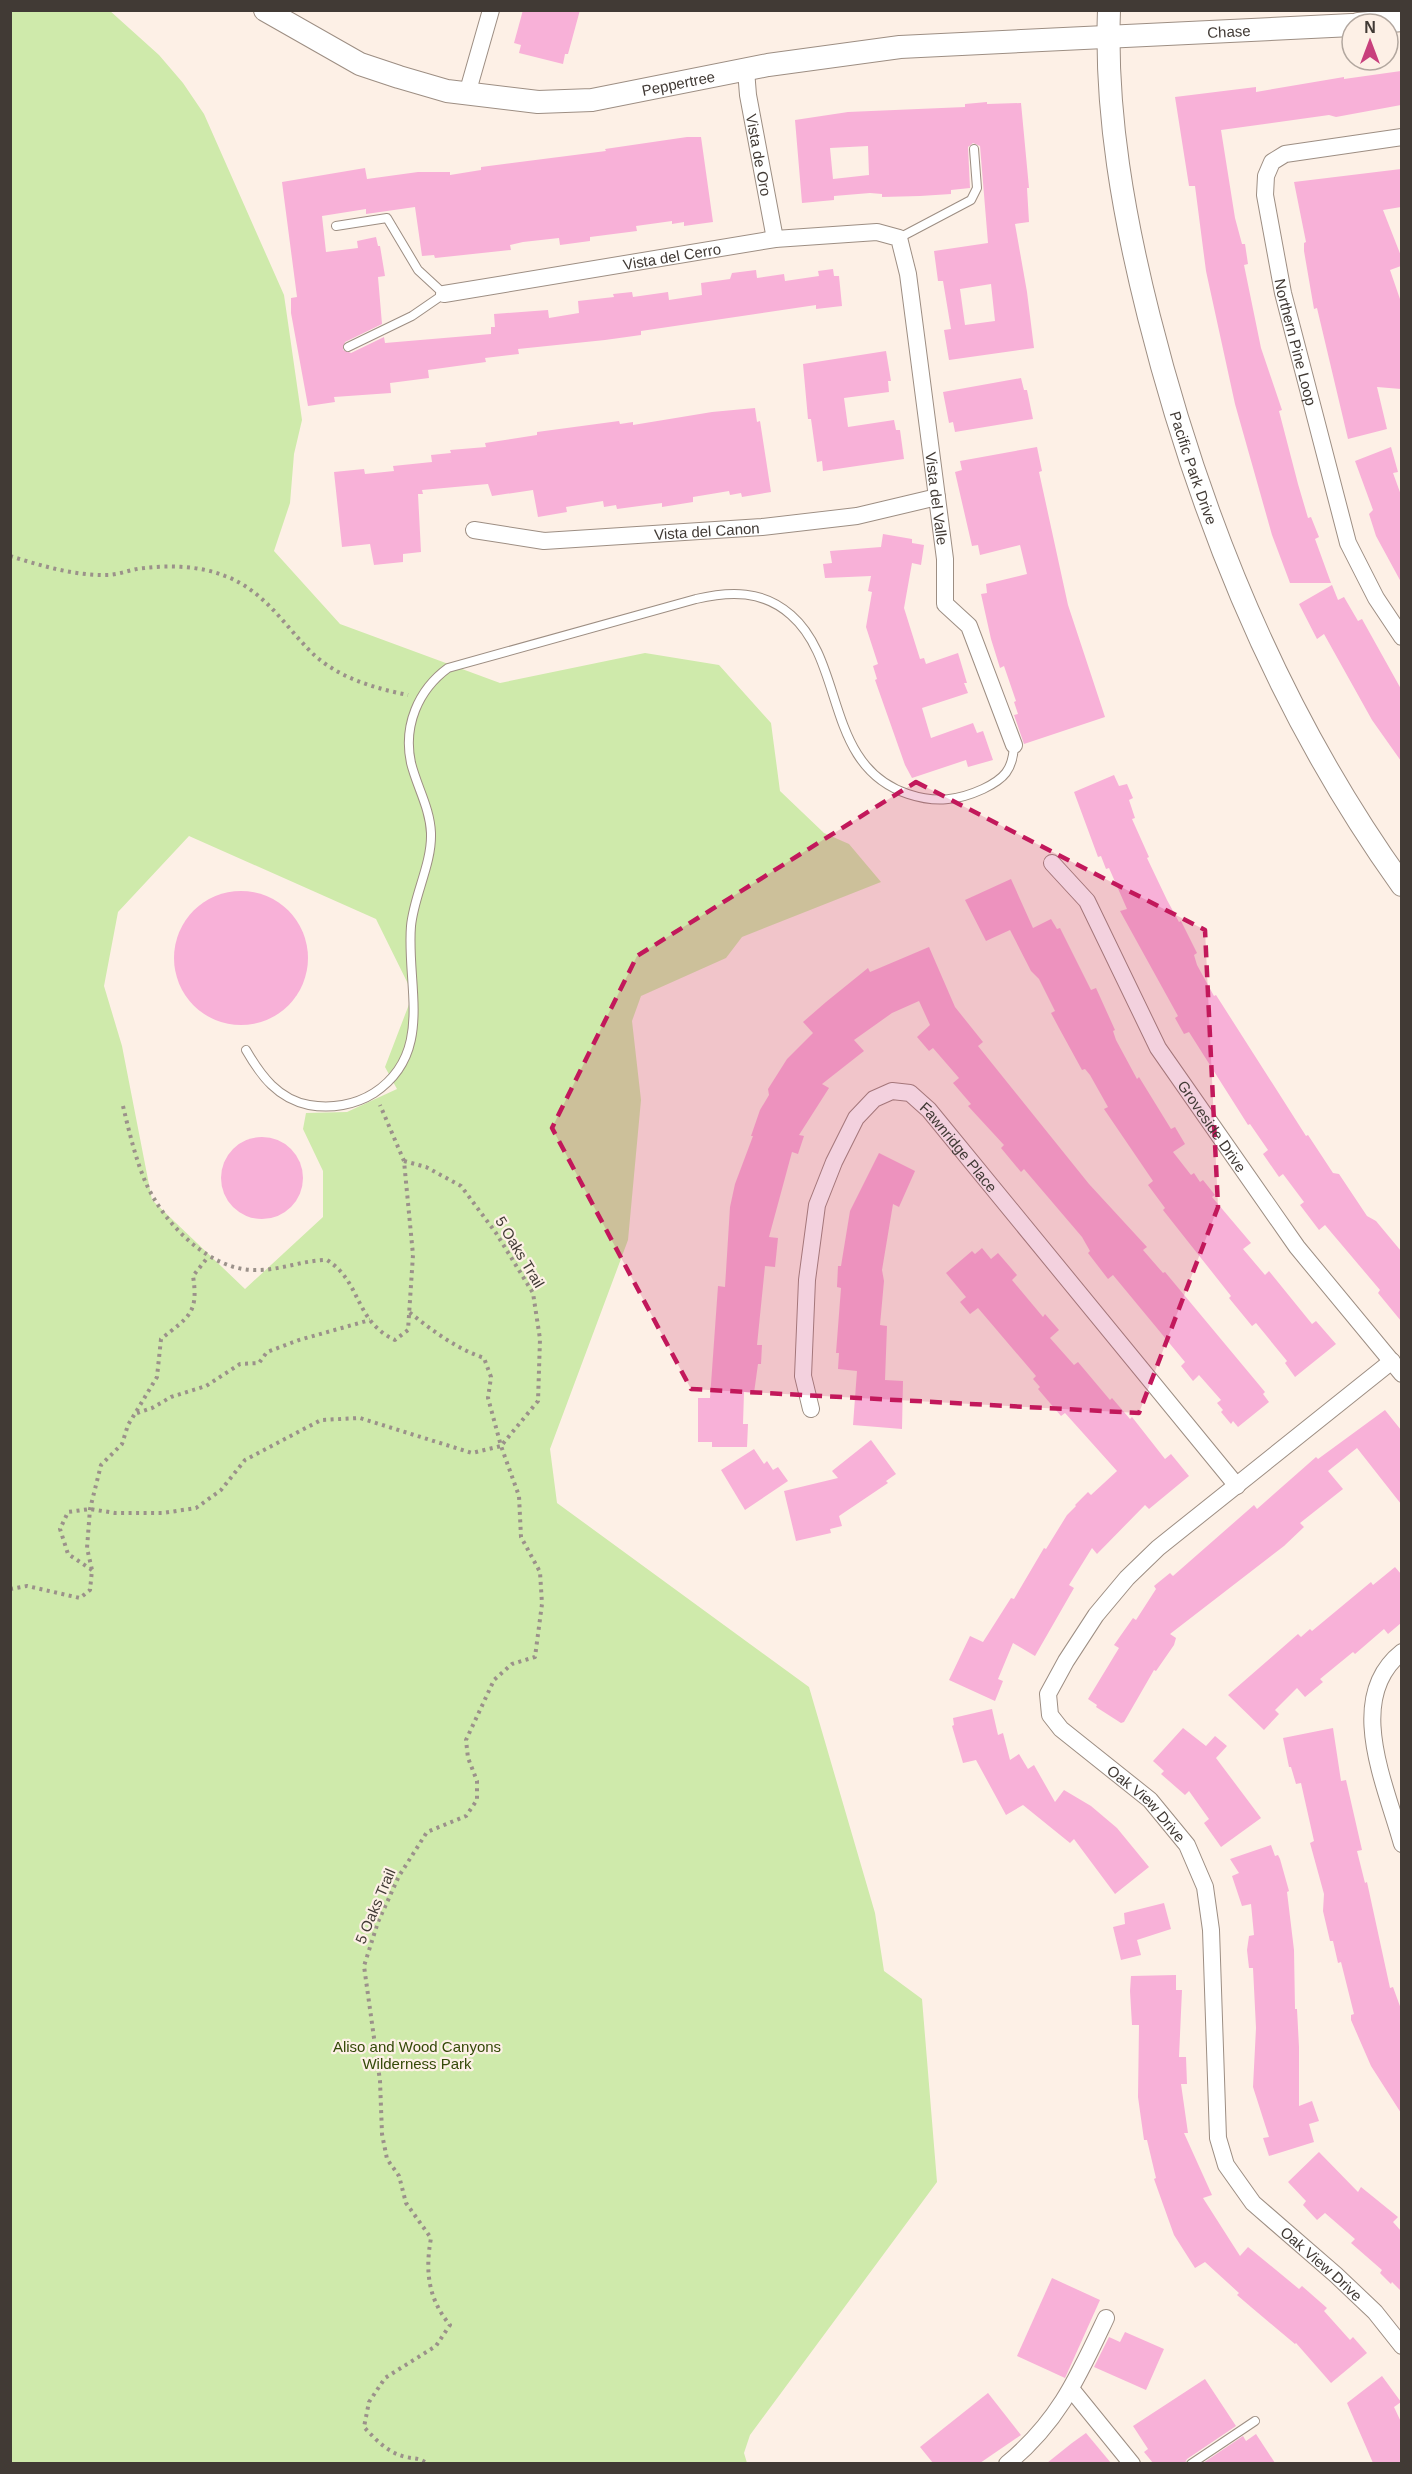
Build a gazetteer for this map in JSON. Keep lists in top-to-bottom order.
{
  "streets": {
    "street": [
      "Chase",
      "Peppertree",
      "Vista de Oro",
      "Vista del Cerro",
      "Northern Pine Loop",
      "Pacific Park Drive",
      "Vista del Valle",
      "Vista del Canon",
      "Groveside Drive",
      "Fawnridge Place",
      "Oak View Drive"
    ],
    "path": ["5 Oaks Trail"]
  },
  "crossings": [
    ["Chase", "Peppertree"],
    ["Chase", "Pacific Park Drive"],
    ["Peppertree", "Vista de Oro"],
    ["Peppertree", "Pacific Park Drive"],
    ["Vista de Oro", "Vista del Cerro"],
    ["Vista del Cerro", "Vista del Valle"],
    ["Vista del Valle", "Vista del Canon"],
    ["Groveside Drive", "Oak View Drive"],
    ["Fawnridge Place", "Oak View Drive"]
  ],
  "parks": ["Aliso and Wood Canyons Wilderness Park"],
  "north": "top"
}
